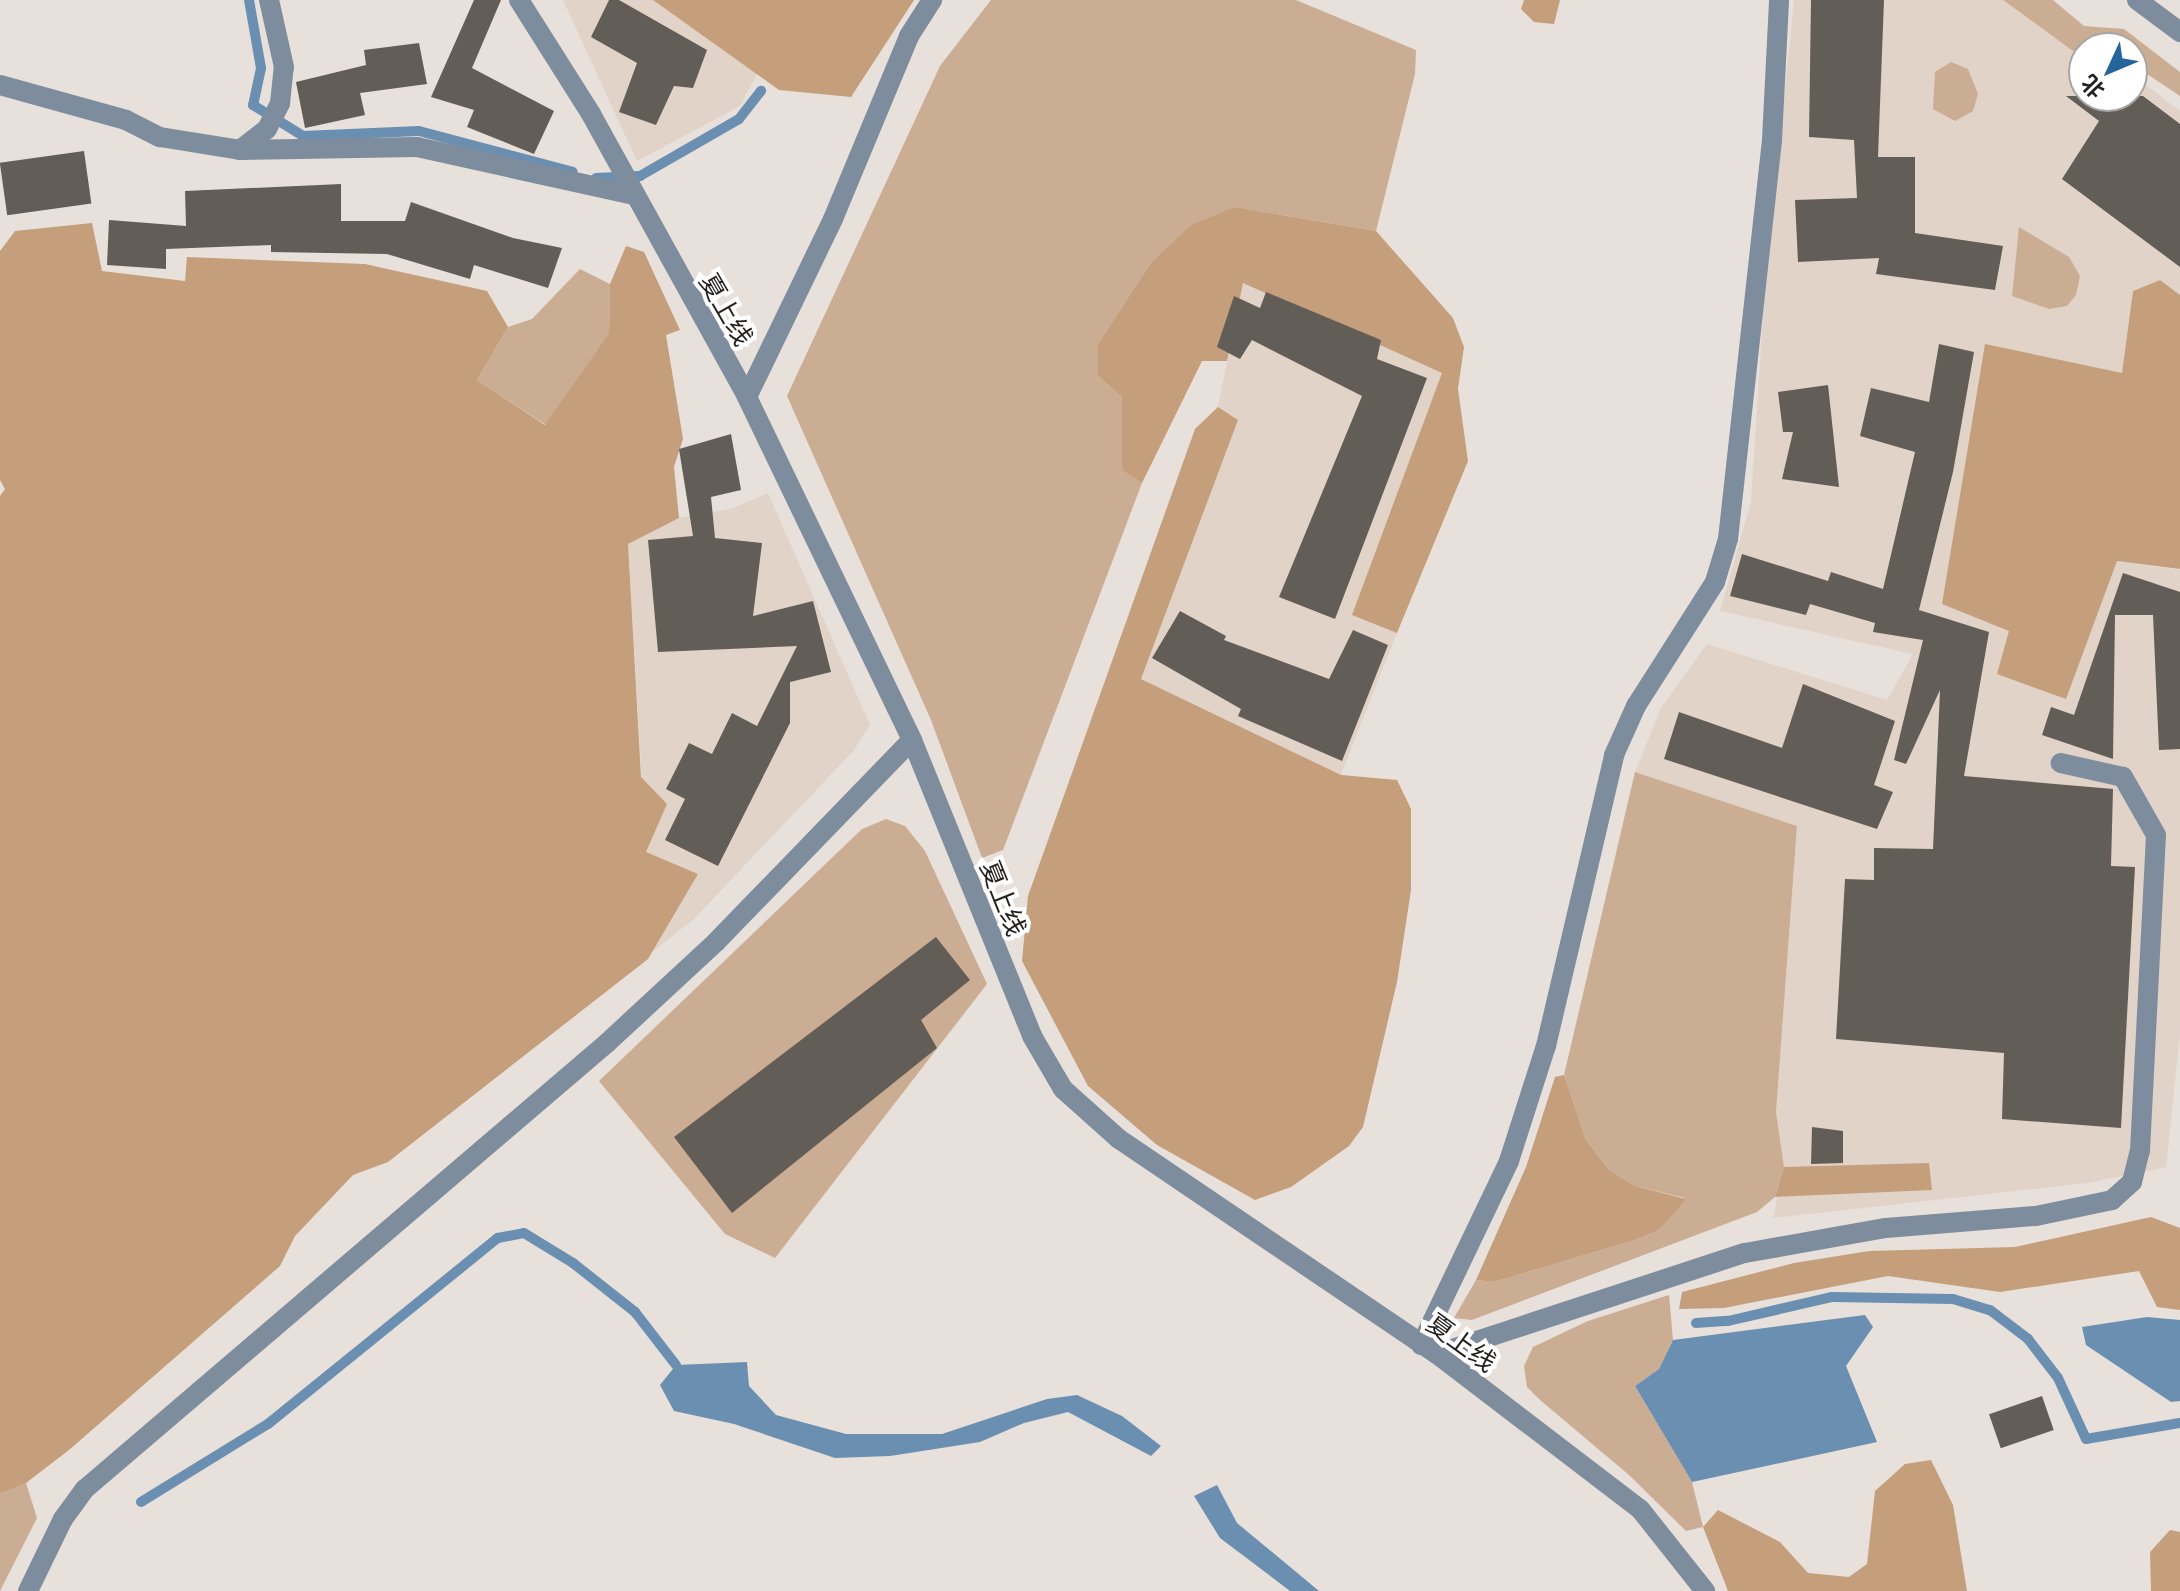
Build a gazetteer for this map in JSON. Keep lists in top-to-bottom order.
{
  "streets": {
    "street": ["夏上线"]
  },
  "north": "bottom left"
}
